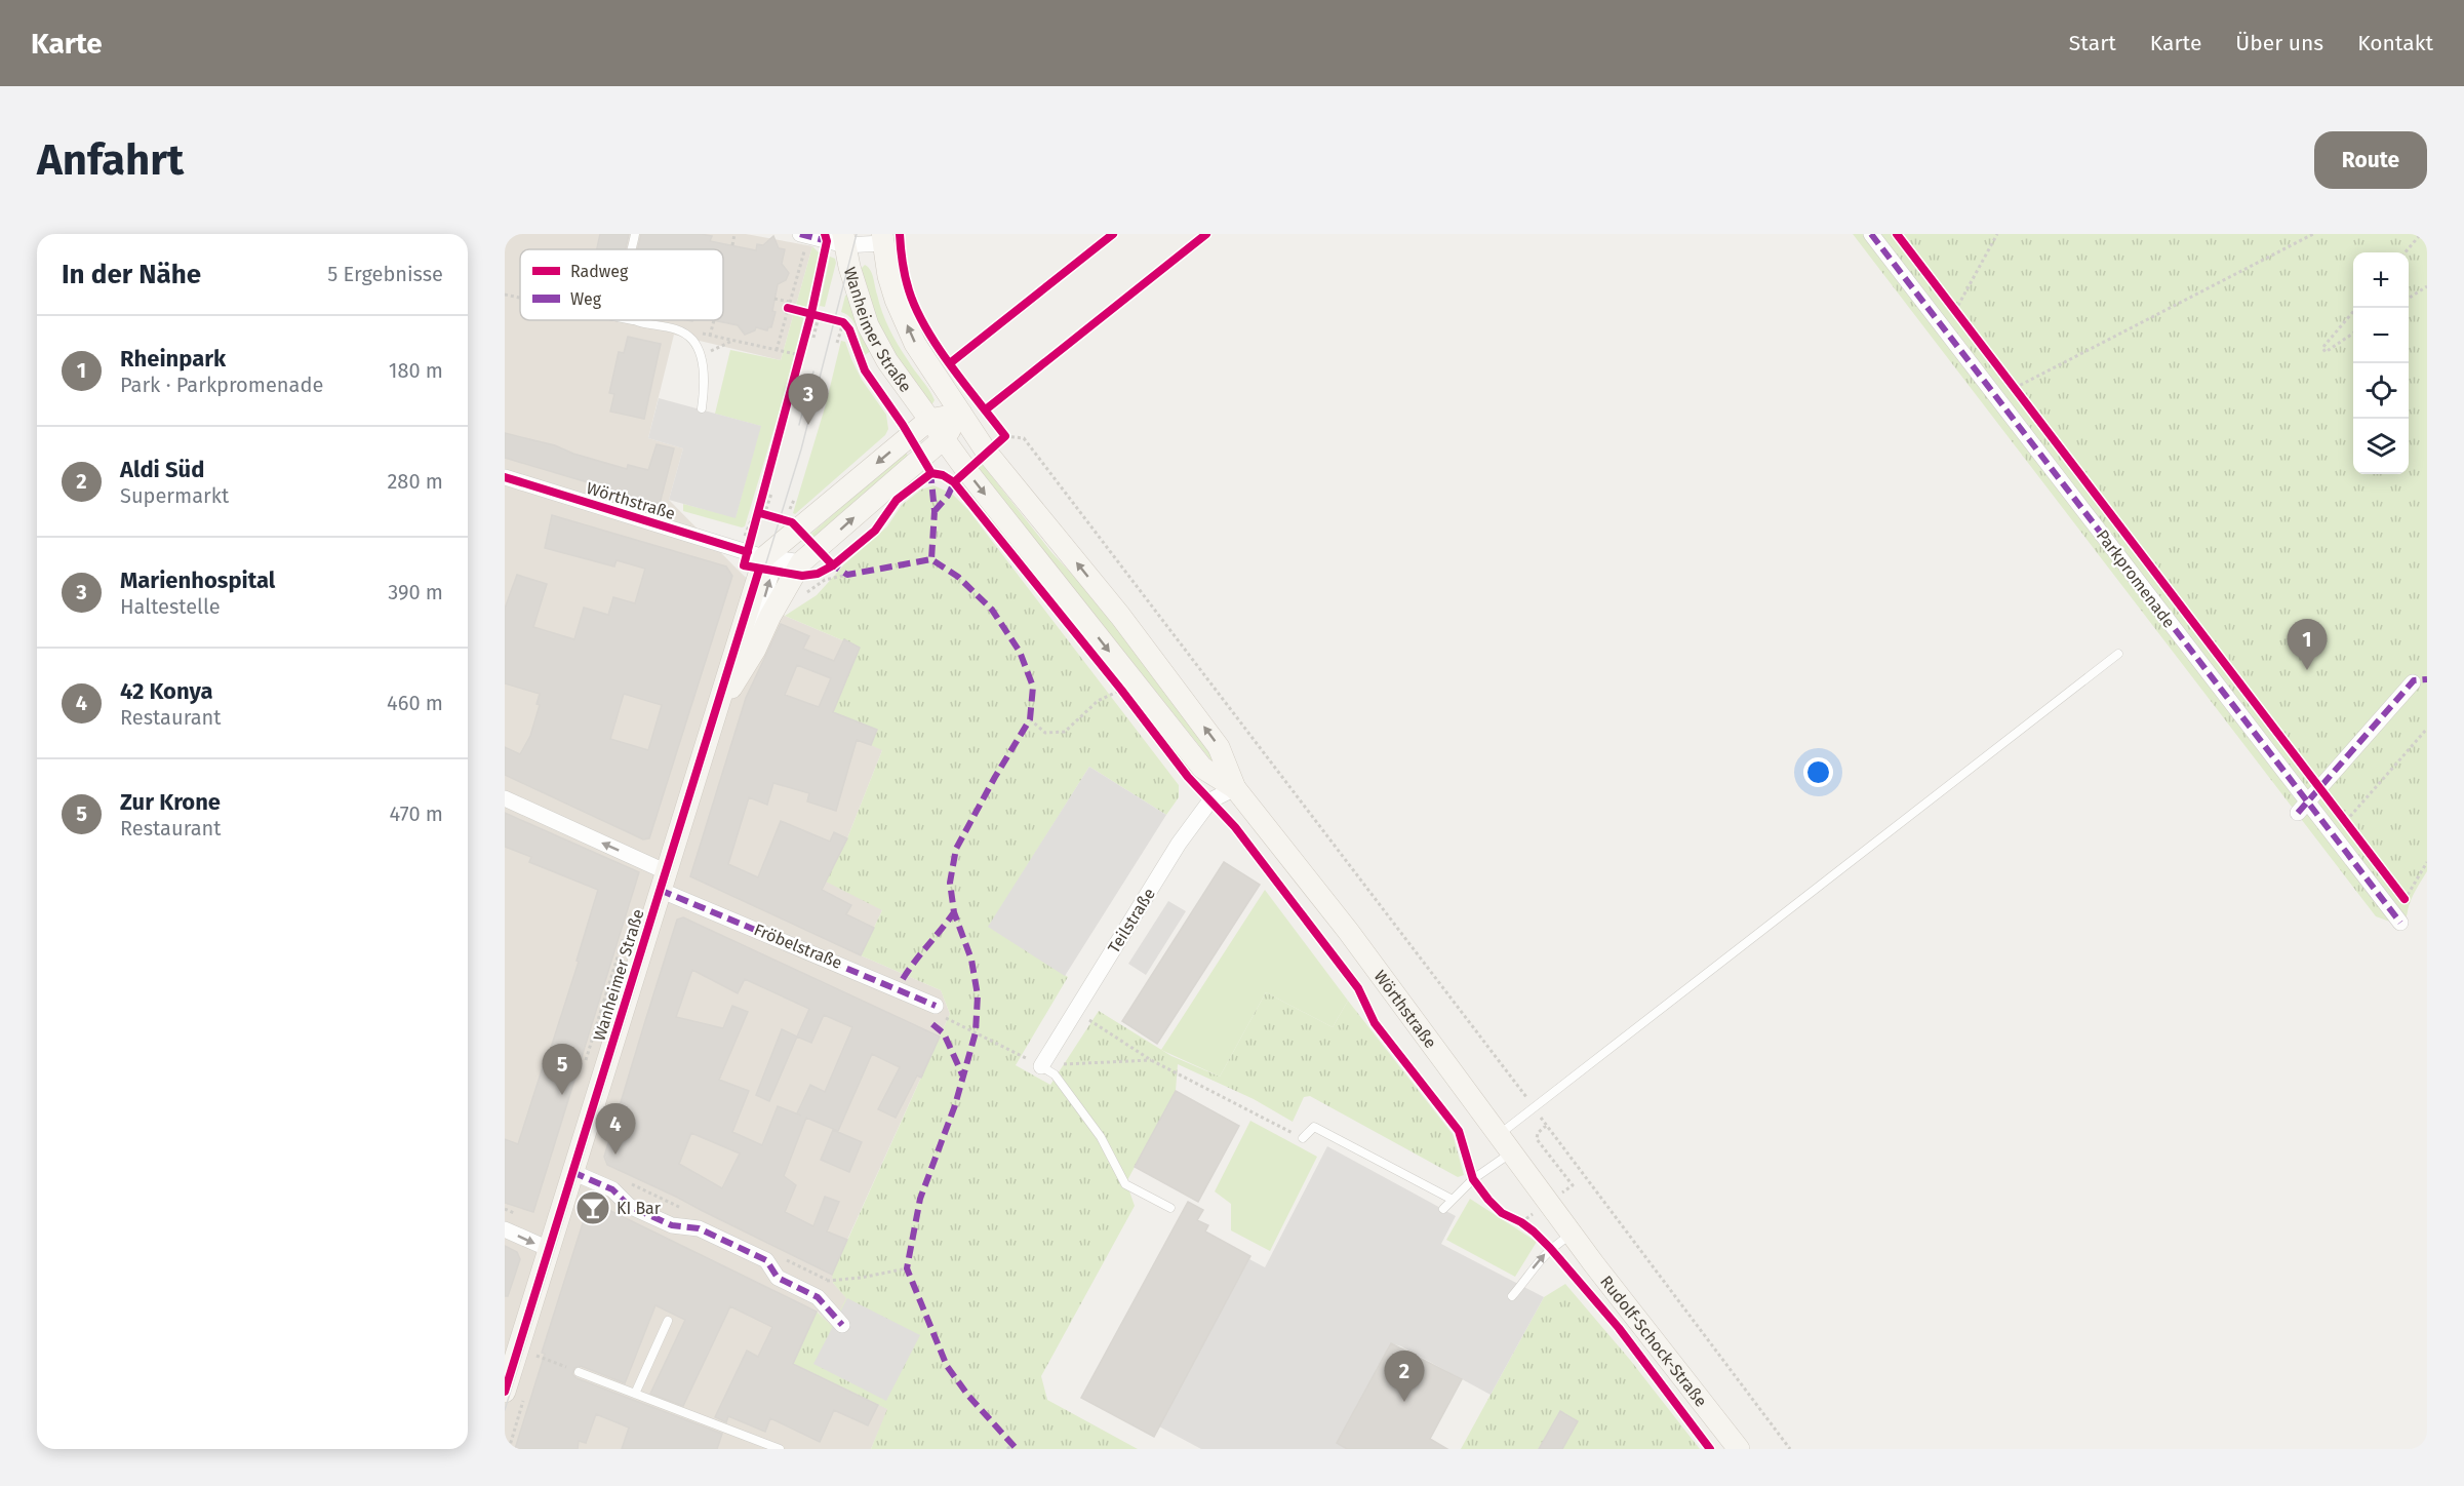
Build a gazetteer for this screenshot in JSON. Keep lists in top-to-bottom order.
{
  "streets": {
    "street": [
      "Wanheimer Straße",
      "Wörthstraße",
      "Parkpromenade",
      "Teilstraße",
      "Fröbelstraße",
      "Rudolf-Schock-Straße"
    ]
  },
  "crossings": [
    ["Wanheimer Straße", "Wörthstraße"],
    ["Wanheimer Straße", "Fröbelstraße"],
    ["Wörthstraße", "Teilstraße"],
    ["Wörthstraße", "Rudolf-Schock-Straße"]
  ],
  "one_way": ["Fröbelstraße"],
  "places": {
    "bar": ["KI Bar"]
  },
  "legend": ["Radweg", "Weg"],
  "page": {
    "header": "Karte",
    "nav": [
      "Start",
      "Karte",
      "Über uns",
      "Kontakt"
    ],
    "buttons": "Route",
    "title": "Anfahrt",
    "heading": ["In der Nähe", "5 Ergebnisse"],
    "map_buttons": ["+", "−"],
    "list": [
      {
        "mark": "1",
        "name": "Rheinpark",
        "note": "Park · Parkpromenade",
        "value": "180 m"
      },
      {
        "mark": "2",
        "name": "Aldi Süd",
        "note": "Supermarkt",
        "value": "280 m"
      },
      {
        "mark": "3",
        "name": "Marienhospital",
        "note": "Haltestelle",
        "value": "390 m"
      },
      {
        "mark": "4",
        "name": "42 Konya",
        "note": "Restaurant",
        "value": "460 m"
      },
      {
        "mark": "5",
        "name": "Zur Krone",
        "note": "Restaurant",
        "value": "470 m"
      }
    ],
    "pins": [
      "3",
      "1",
      "5",
      "4",
      "2"
    ]
  }
}
